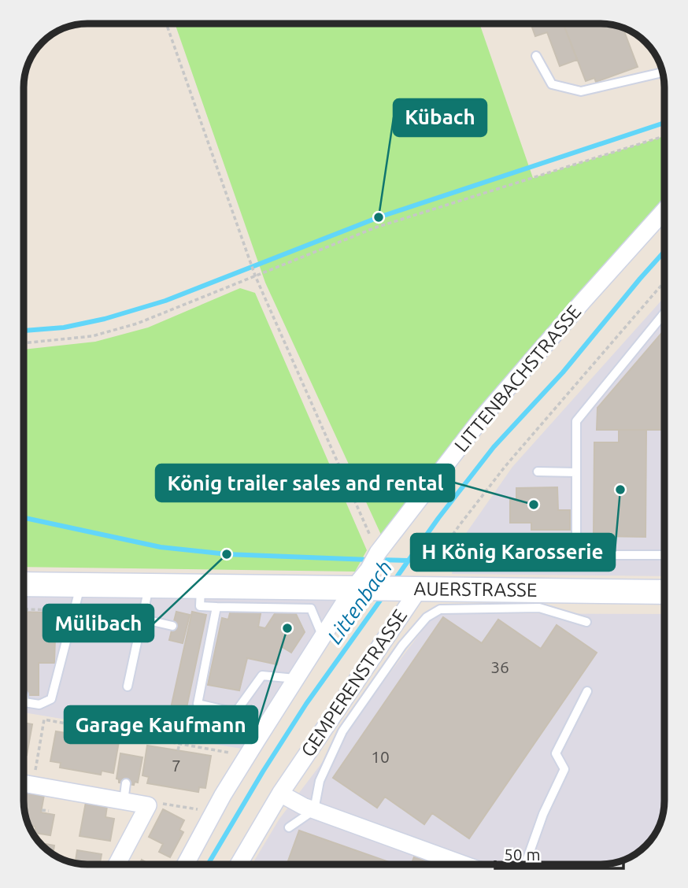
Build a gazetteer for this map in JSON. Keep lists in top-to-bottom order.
{
  "streets": {
    "main road": ["AUERSTRASSE"],
    "street": ["LITTENBACHSTRASSE", "GEMPERENSTRASSE"]
  },
  "crossings": [
    ["LITTENBACHSTRASSE", "AUERSTRASSE"],
    ["AUERSTRASSE", "GEMPERENSTRASSE"]
  ],
  "water": ["Littenbach"],
  "places": [
    "Kübach",
    "H König Karosserie",
    "König trailer sales and rental",
    "Mülibach",
    "Garage Kaufmann"
  ],
  "house_numbers": ["36", "10", "7"],
  "scale_bar": "50 m"
}
